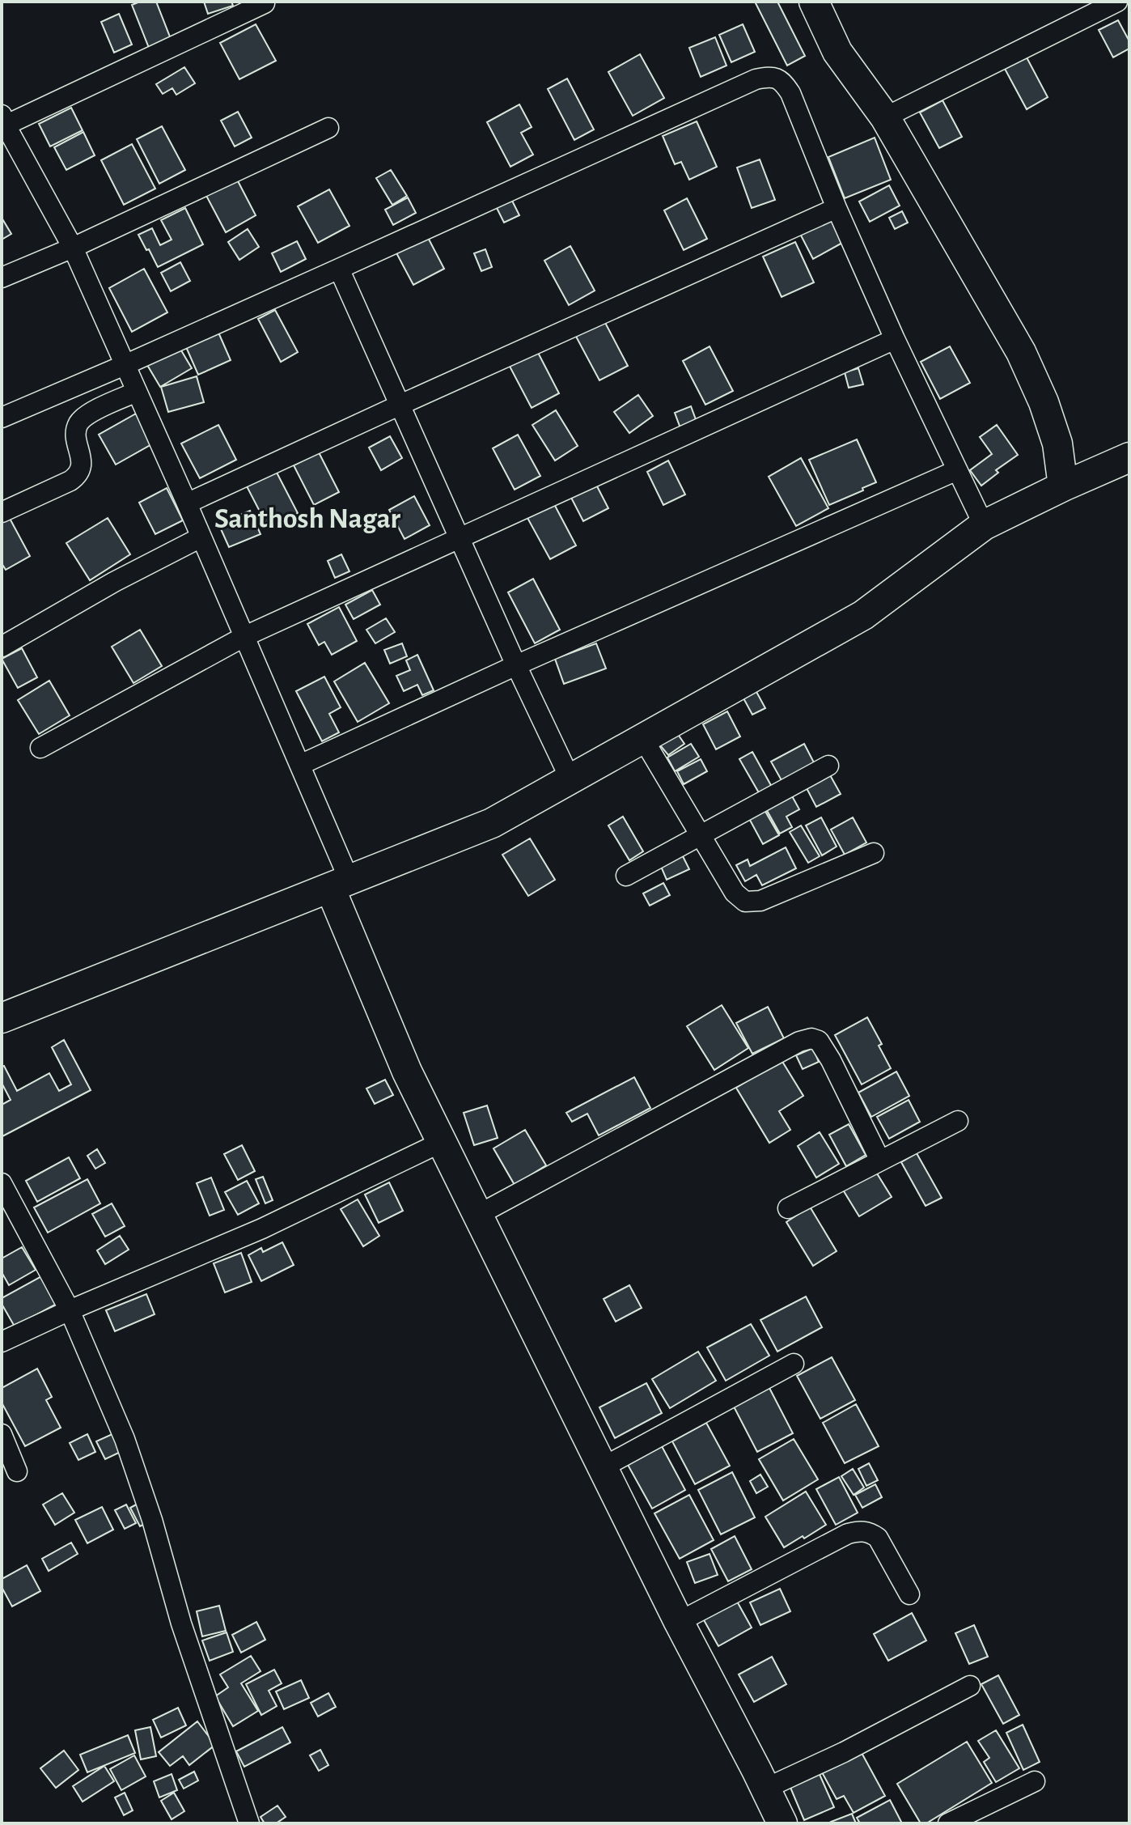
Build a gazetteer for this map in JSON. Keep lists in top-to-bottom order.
{
  "districts": ["Santhosh Nagar"]
}
